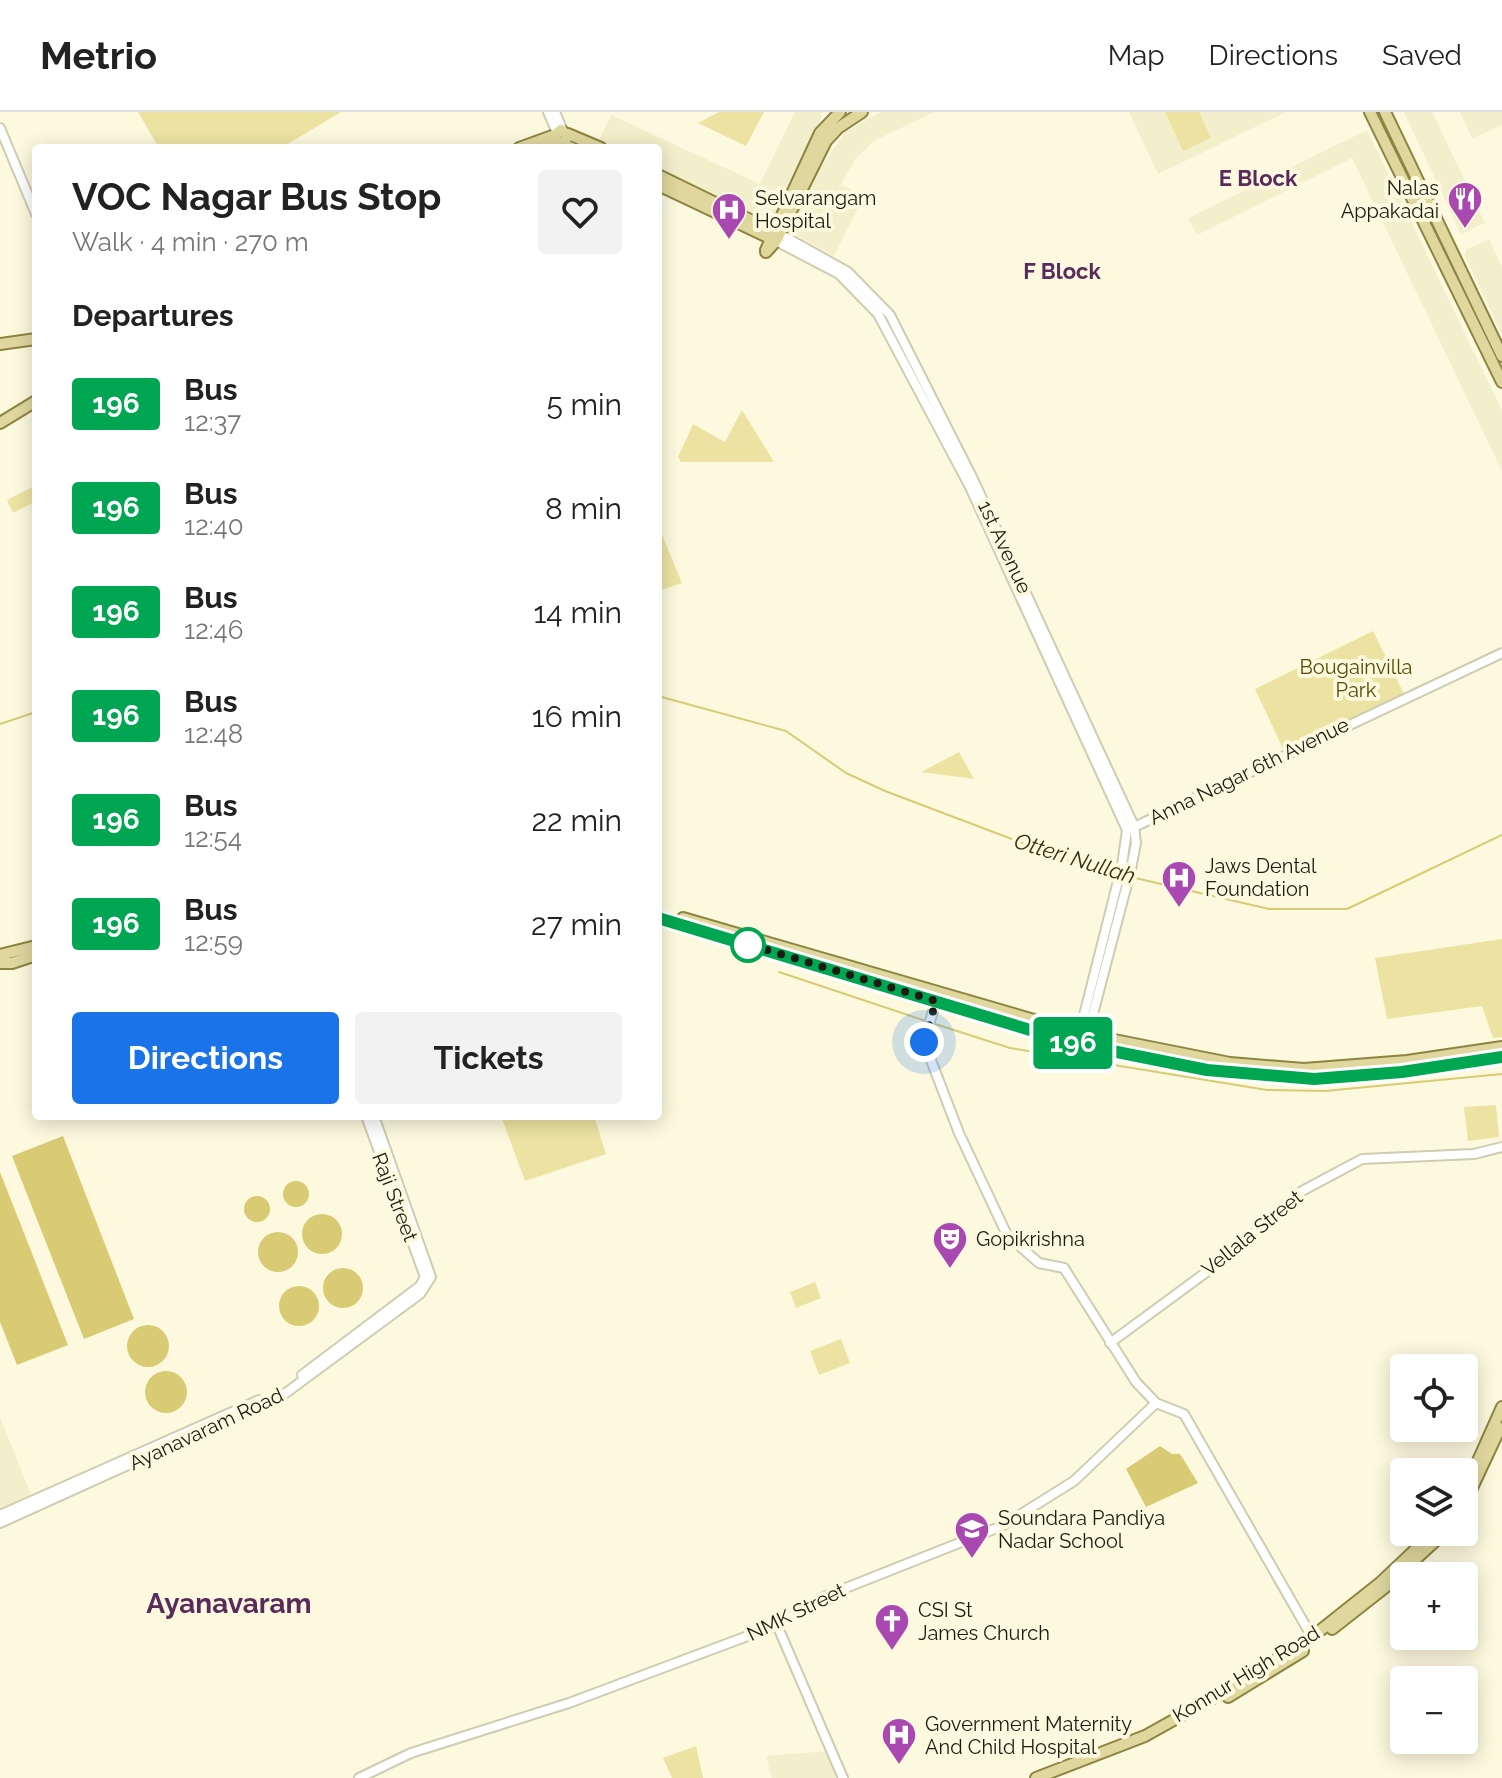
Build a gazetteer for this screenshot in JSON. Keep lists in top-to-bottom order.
{
  "streets": {
    "main road": ["1st Avenue", "Konnur High Road"],
    "street": [
      "Anna Nagar 6th Avenue",
      "Raji Street",
      "Vellala Street",
      "Ayanavaram Road",
      "NMK Street"
    ]
  },
  "crossings": [
    ["1st Avenue", "Anna Nagar 6th Avenue"],
    ["Raji Street", "Ayanavaram Road"]
  ],
  "districts": ["E Block", "F Block", "Ayanavaram"],
  "water": ["Otteri Nullah"],
  "parks": ["Bougainvilla Park"],
  "places": {
    "restaurant": ["Nalas Appakadai"],
    "hospital": ["Selvarangam Hospital", "Jaws Dental Foundation", "Government Maternity And Child Hospital"],
    "theatre": ["Gopikrishna"],
    "school or university": ["Soundara Pandiya Nadar School"],
    "church": ["CSI St James Church"]
  },
  "lines": ["bus line 196"],
  "page": {
    "header": "Metrio",
    "nav": ["Map", "Directions", "Saved"],
    "on_map": "196",
    "heading": [
      ["VOC Nagar Bus Stop", "Walk · 4 min · 270 m"],
      "Departures"
    ],
    "list": [
      {
        "mark": "196",
        "name": "Bus",
        "note": "12:37",
        "value": "5 min"
      },
      {
        "mark": "196",
        "name": "Bus",
        "note": "12:40",
        "value": "8 min"
      },
      {
        "mark": "196",
        "name": "Bus",
        "note": "12:46",
        "value": "14 min"
      },
      {
        "mark": "196",
        "name": "Bus",
        "note": "12:48",
        "value": "16 min"
      },
      {
        "mark": "196",
        "name": "Bus",
        "note": "12:54",
        "value": "22 min"
      },
      {
        "mark": "196",
        "name": "Bus",
        "note": "12:59",
        "value": "27 min"
      }
    ],
    "buttons": ["Directions", "Tickets"],
    "map_buttons": ["+", "−"]
  }
}
